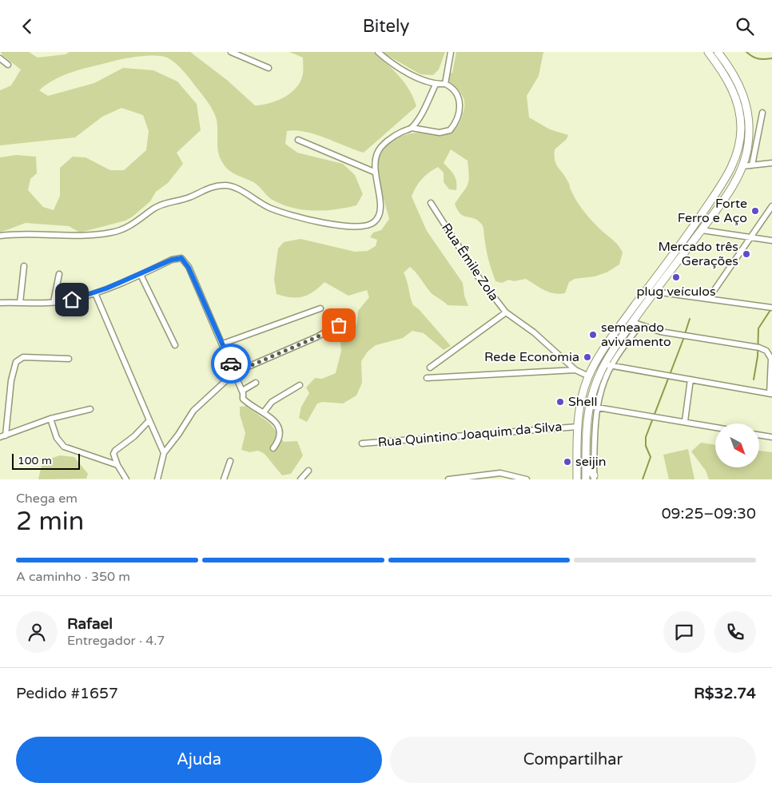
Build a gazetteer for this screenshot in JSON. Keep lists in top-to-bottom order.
{
  "streets": {
    "street": ["Rua Êmile Zola", "Rua Quintino Joaquim da Silva"]
  },
  "places": [
    "Forte Ferro e Aço",
    "Mercado três Gerações",
    "plug veículos",
    "semeando avivamento",
    "Rede Economia",
    "Shell",
    "seijin"
  ],
  "scale_bar": "100 m",
  "north": "bottom right",
  "page": {
    "header": "Bitely",
    "scale": "100 m",
    "heading": ["2 min", "Chega em", "09:25–09:30"],
    "panel": [
      "Rafael",
      "Entregador · 4.7",
      "Pedido #1657",
      "R$32.74"
    ],
    "bar": "A caminho · 350 m",
    "buttons": ["Ajuda", "Compartilhar"]
  }
}
